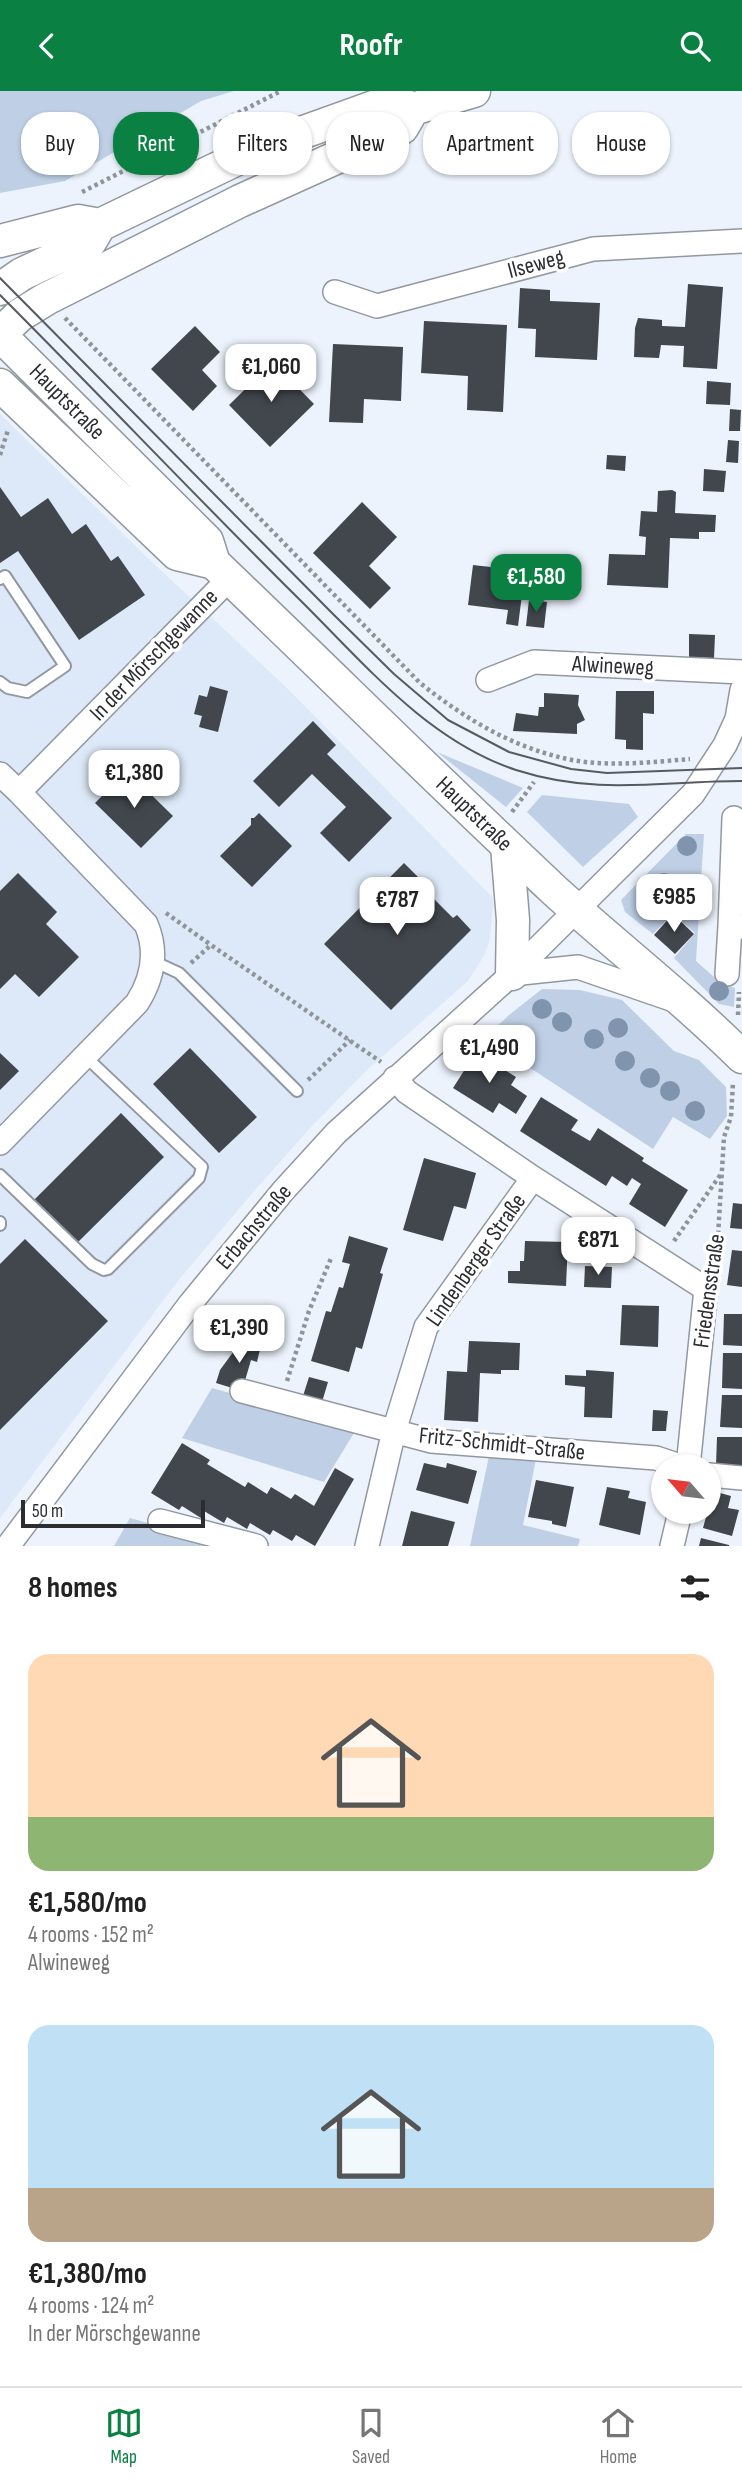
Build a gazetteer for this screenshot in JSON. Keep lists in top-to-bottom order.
{
  "streets": {
    "main road": ["Hauptstraße"],
    "street": [
      "Ilseweg",
      "In der Mörschgewanne",
      "Alwineweg",
      "Erbachstraße",
      "Lindenberger Straße",
      "Friedensstraße",
      "Fritz-Schmidt-Straße"
    ]
  },
  "crossings": [
    ["Hauptstraße", "In der Mörschgewanne"],
    ["Hauptstraße", "Erbachstraße"],
    ["Lindenberger Straße", "Fritz-Schmidt-Straße"]
  ],
  "scale_bar": "50 m",
  "north": "top left",
  "page": {
    "header": "Roofr",
    "chip": [
      "Buy",
      "Rent",
      "Filters",
      "New",
      "Apartment",
      "House"
    ],
    "price": [
      "€1,060",
      "€1,580",
      "€1,380",
      "€985",
      "€787",
      "€1,490",
      "€871",
      "€1,390"
    ],
    "scale": "50 m",
    "heading": "8 homes",
    "list": [
      {
        "name": "€1,580/mo",
        "note": "4 rooms · 152 m² · Alwineweg"
      },
      {
        "name": "€1,380/mo",
        "note": "4 rooms · 124 m² · In der Mörschgewanne"
      }
    ],
    "tabs": ["Map", "Saved", "Home"]
  }
}
